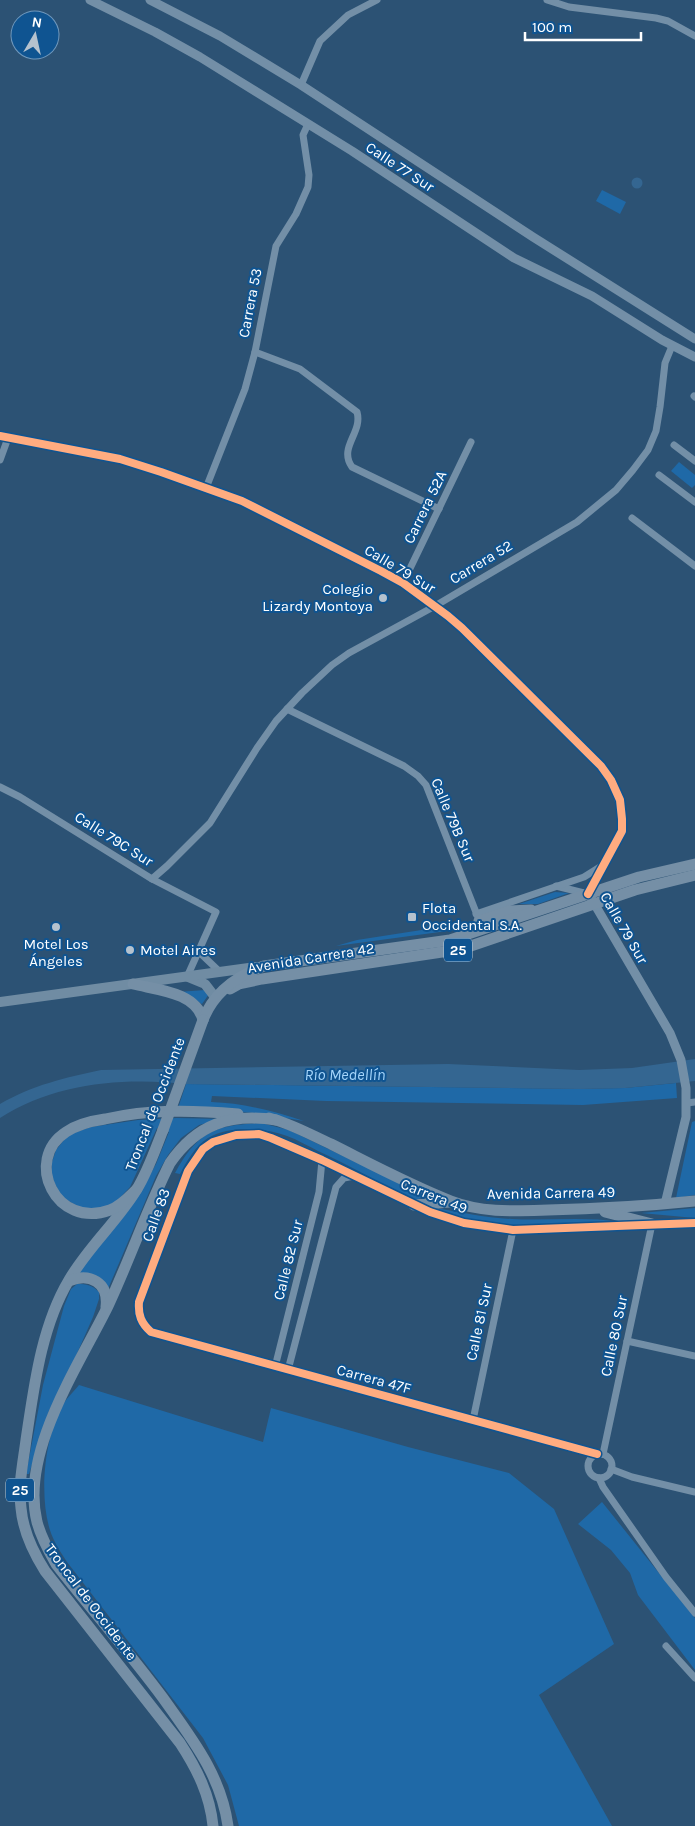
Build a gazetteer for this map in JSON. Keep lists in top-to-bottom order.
{
  "streets": {
    "highway": [
      "25",
      "Avenida Carrera 42",
      "Troncal de Occidente",
      "Avenida Carrera 49"
    ],
    "street": [
      "Calle 77 Sur",
      "Carrera 53",
      "Carrera 52A",
      "Carrera 52",
      "Calle 79 Sur",
      "Calle 79B Sur",
      "Calle 79C Sur",
      "Carrera 49",
      "Calle 83",
      "Calle 82 Sur",
      "Calle 81 Sur",
      "Calle 80 Sur",
      "Carrera 47F"
    ]
  },
  "crossings": [
    ["Calle 77 Sur", "Carrera 53"],
    ["Calle 77 Sur", "Carrera 52"],
    ["Carrera 53", "Calle 79 Sur"],
    ["Carrera 52A", "Calle 79 Sur"],
    ["Carrera 52", "Calle 79 Sur"],
    ["Carrera 52", "Calle 79B Sur"],
    ["Carrera 52", "Calle 79C Sur"],
    ["Calle 79 Sur", "Avenida Carrera 42"],
    ["Calle 79 Sur", "Avenida Carrera 49"],
    ["Calle 79B Sur", "Avenida Carrera 42"],
    ["Avenida Carrera 42", "Troncal de Occidente"],
    ["Troncal de Occidente", "Avenida Carrera 49"],
    ["Carrera 49", "Calle 83"],
    ["Carrera 49", "Calle 82 Sur"],
    ["Carrera 49", "Calle 81 Sur"],
    ["Carrera 49", "Calle 80 Sur"],
    ["Calle 83", "Carrera 47F"],
    ["Calle 82 Sur", "Carrera 47F"],
    ["Calle 81 Sur", "Carrera 47F"],
    ["Calle 80 Sur", "Carrera 47F"]
  ],
  "water": ["Río Medellín"],
  "places": {
    "other": ["Colegio Lizardy Montoya", "Motel Los Ángeles", "Motel Aires"],
    "transit": ["Flota Occidental S.A."]
  },
  "scale_bar": "100 m",
  "north": "top"
}
